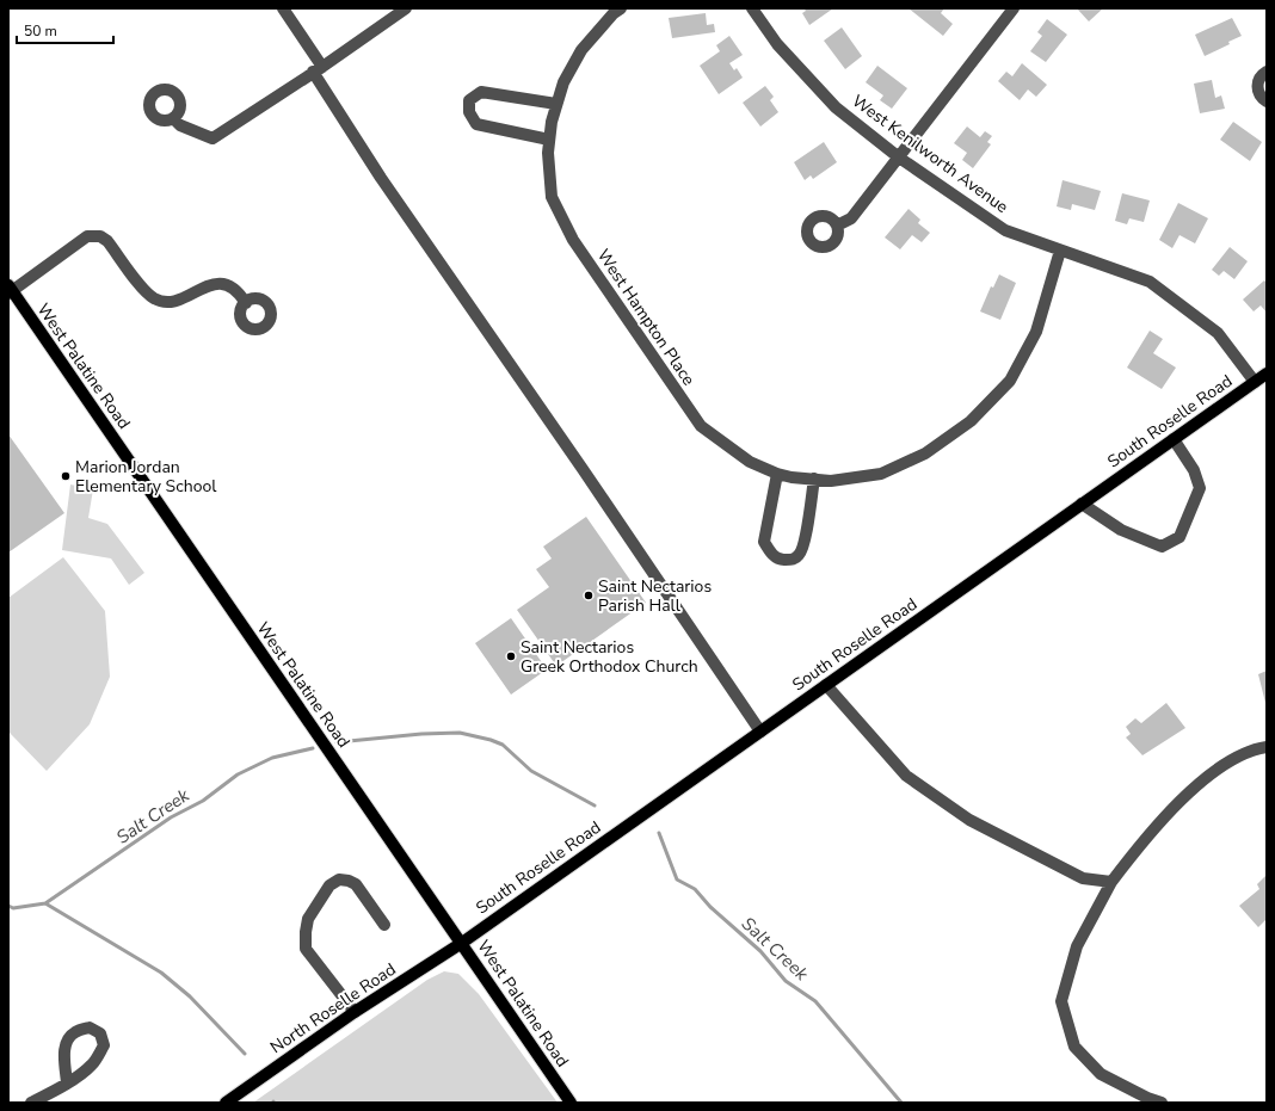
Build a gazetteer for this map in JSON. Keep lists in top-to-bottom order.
{
  "streets": {
    "main road": ["West Palatine Road", "South Roselle Road", "North Roselle Road"],
    "street": ["West Kenilworth Avenue", "West Hampton Place"]
  },
  "crossings": [
    ["West Kenilworth Avenue", "West Hampton Place"],
    ["West Kenilworth Avenue", "South Roselle Road"],
    ["West Palatine Road", "South Roselle Road"],
    ["West Palatine Road", "North Roselle Road"],
    ["South Roselle Road", "North Roselle Road"]
  ],
  "water": ["Salt Creek"],
  "places": ["Marion Jordan Elementary School", "Saint Nectarios Parish Hall", "Saint Nectarios Greek Orthodox Church"],
  "scale_bar": "50 m"
}
